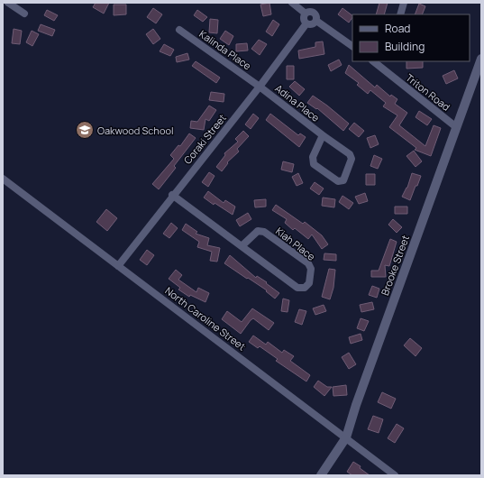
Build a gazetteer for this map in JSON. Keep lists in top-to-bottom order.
{
  "streets": {
    "street": [
      "Kalinda Place",
      "Triton Road",
      "Adina Place",
      "Coraki Street",
      "Kiah Place",
      "Brooke Street",
      "North Caroline Street"
    ]
  },
  "crossings": [
    ["Kalinda Place", "Adina Place"],
    ["Kalinda Place", "Coraki Street"],
    ["Triton Road", "Brooke Street"],
    ["Adina Place", "Coraki Street"],
    ["Coraki Street", "Kiah Place"],
    ["Coraki Street", "North Caroline Street"],
    ["Brooke Street", "North Caroline Street"]
  ],
  "places": {
    "school or university": ["Oakwood School"]
  },
  "legend": ["Road", "Building"]
}
